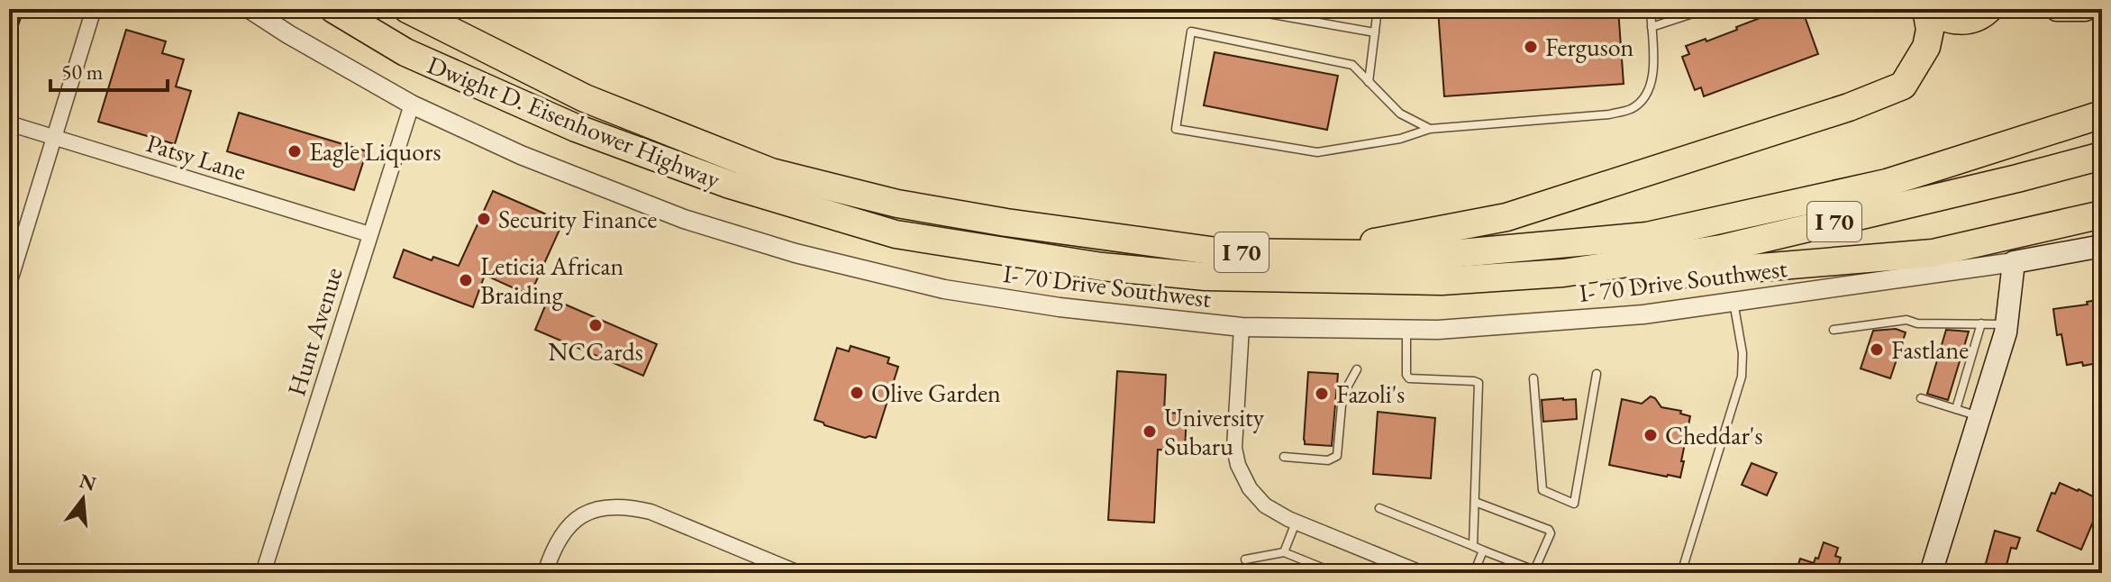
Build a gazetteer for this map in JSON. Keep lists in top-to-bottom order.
{
  "streets": {
    "highway": ["Dwight D. Eisenhower Highway", "I 70"],
    "street": ["Patsy Lane", "I- 70 Drive Southwest", "Hunt Avenue"]
  },
  "crossings": [
    ["Patsy Lane", "Hunt Avenue"],
    ["I- 70 Drive Southwest", "Hunt Avenue"]
  ],
  "places": [
    "Ferguson",
    "Eagle Liquors",
    "Security Finance",
    "Leticia African Braiding",
    "NCCards",
    "Fastlane",
    "Olive Garden",
    "Fazoli's",
    "University Subaru",
    "Cheddar's"
  ],
  "scale_bar": "50 m",
  "north": "top"
}
